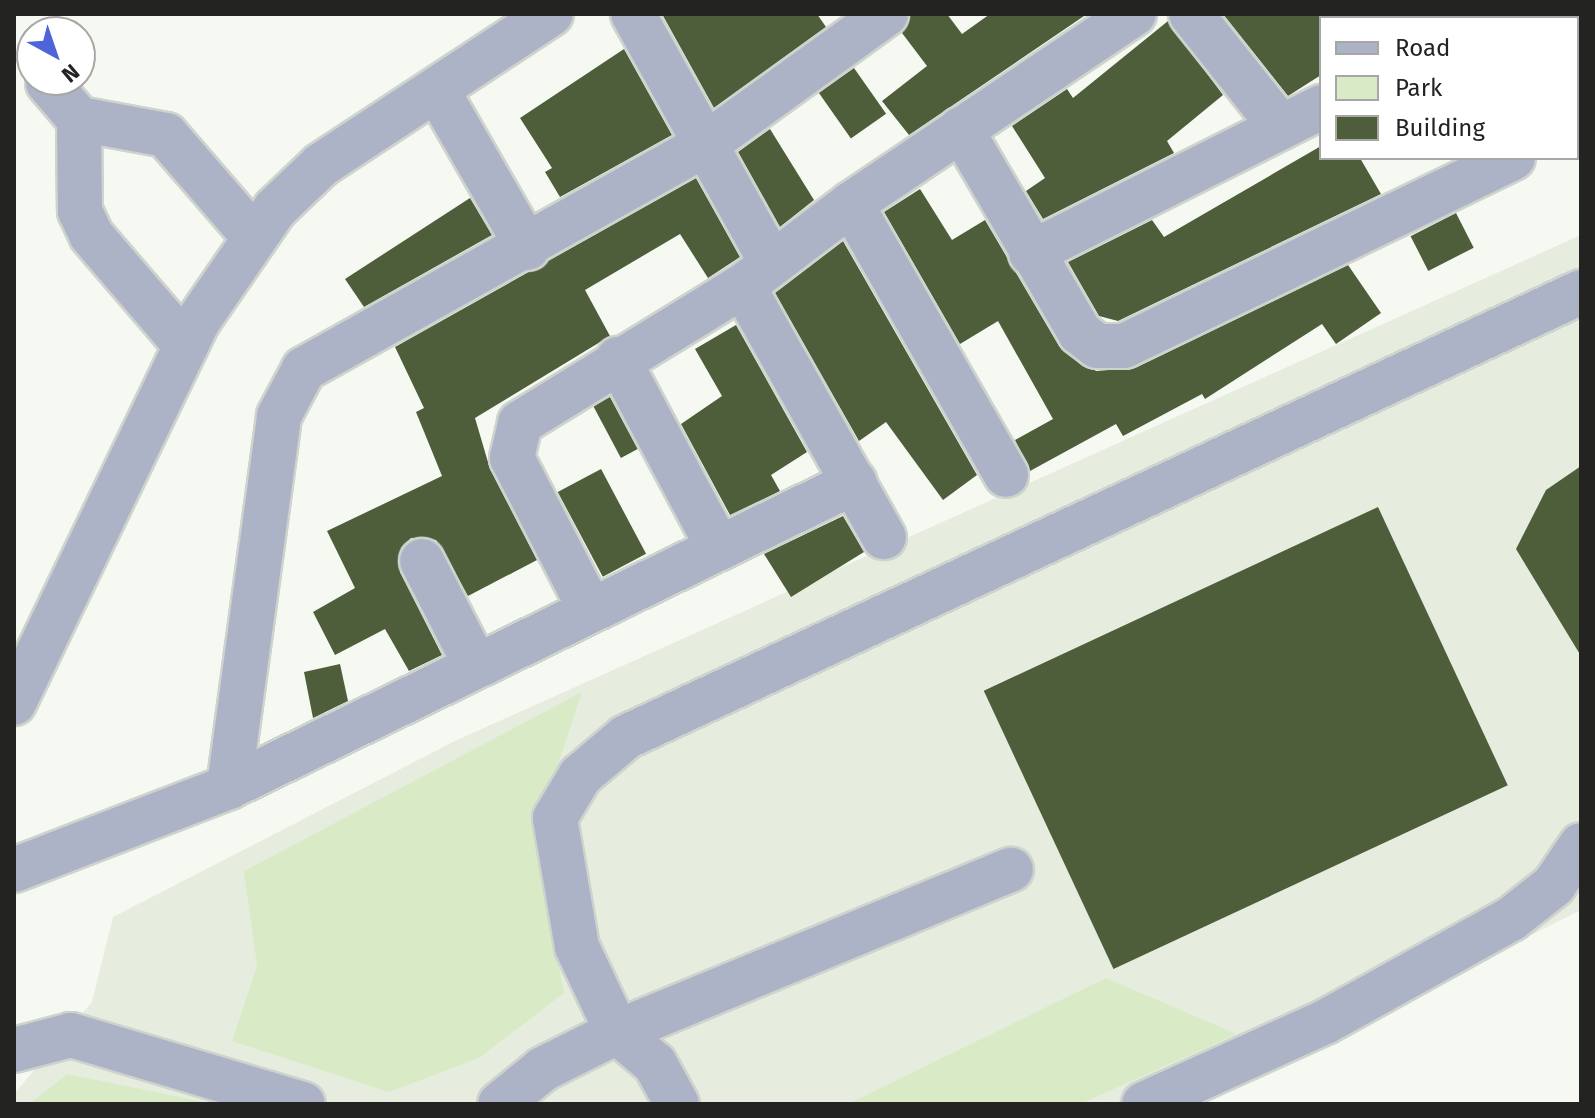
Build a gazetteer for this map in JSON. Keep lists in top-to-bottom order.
{
  "legend": ["Road", "Park", "Building"],
  "north": "bottom right"
}
